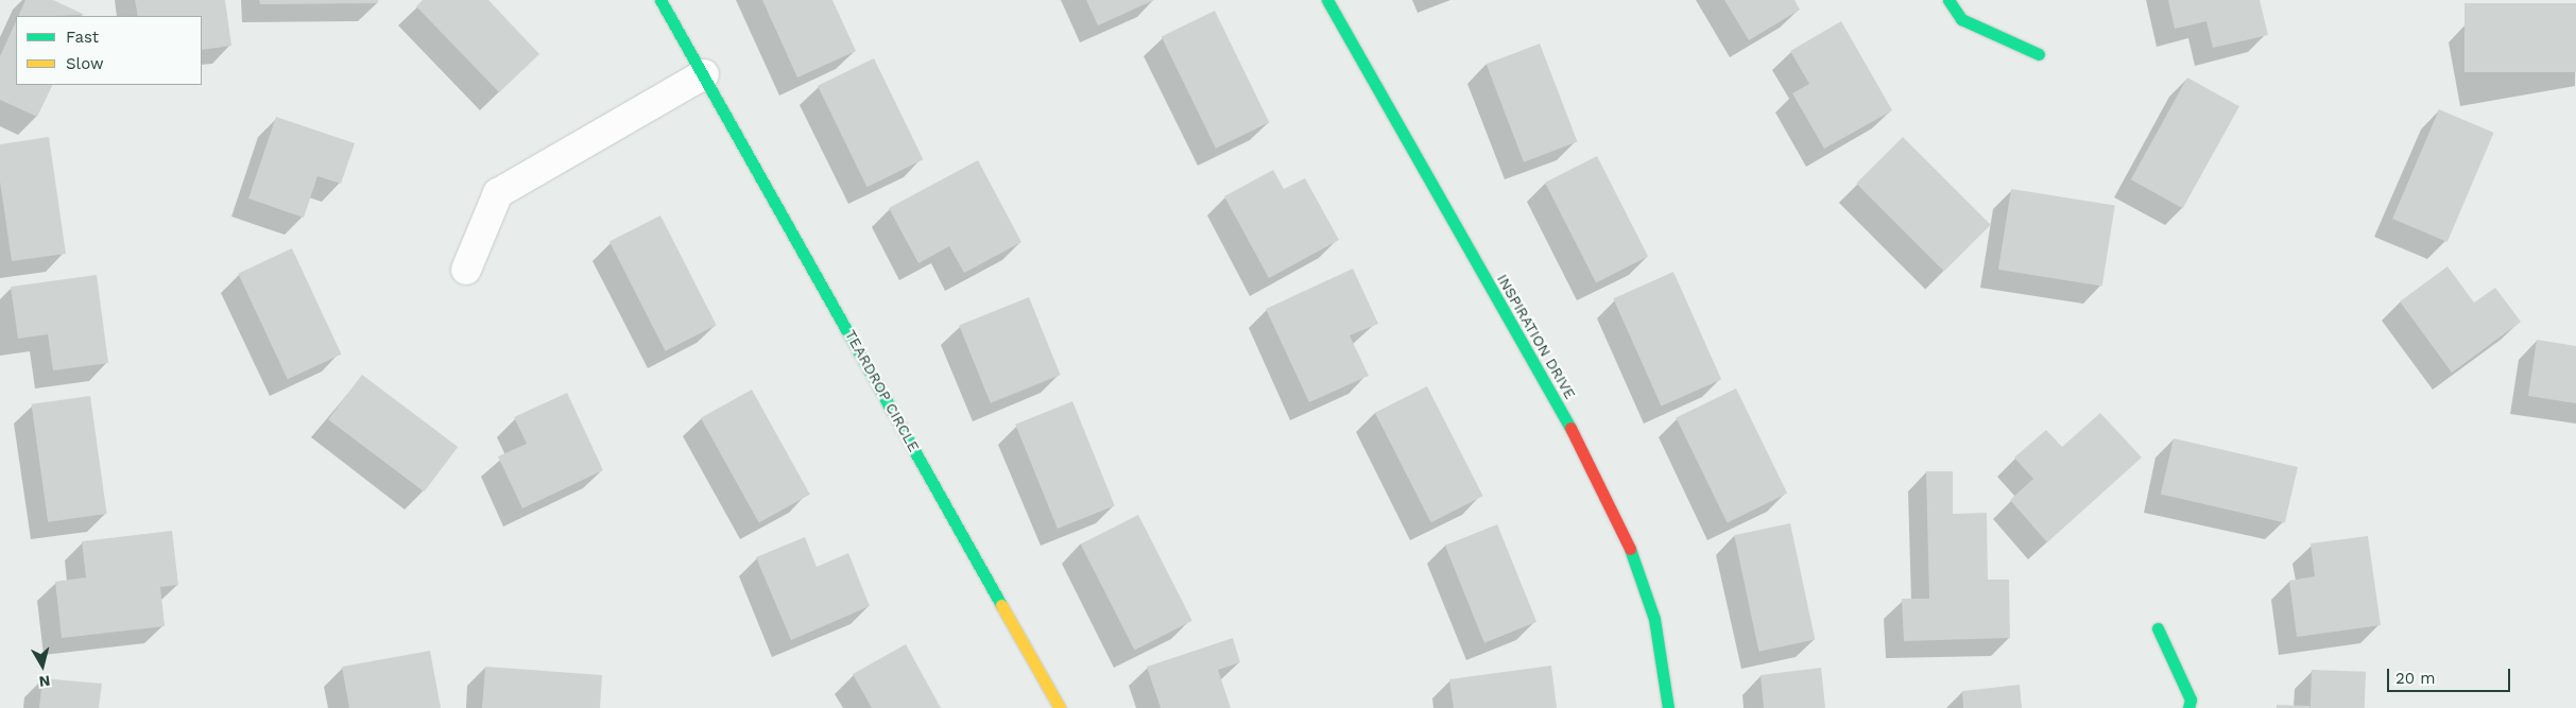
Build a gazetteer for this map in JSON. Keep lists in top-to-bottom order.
{
  "streets": {
    "street": ["INSPIRATION DRIVE", "TEARDROP CIRCLE"]
  },
  "legend": ["Fast", "Slow"],
  "scale_bar": "20 m",
  "north": "bottom"
}
